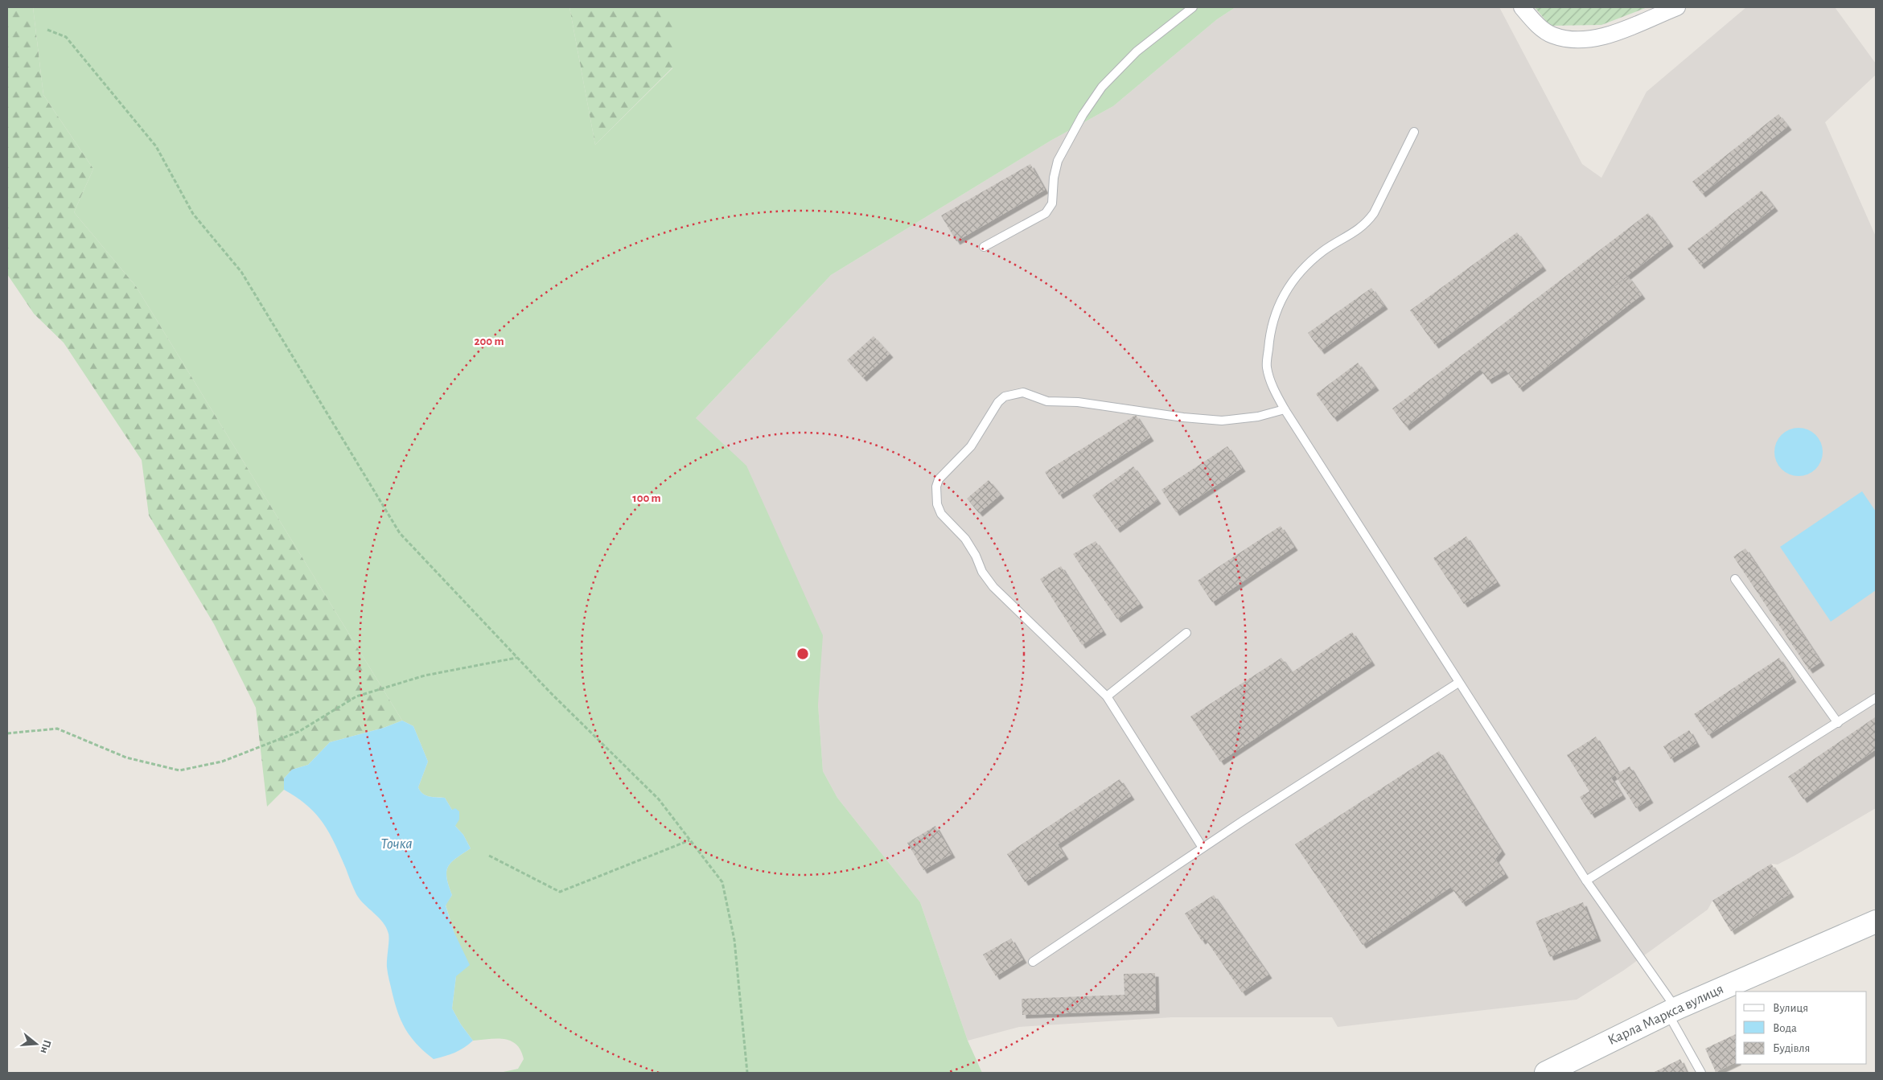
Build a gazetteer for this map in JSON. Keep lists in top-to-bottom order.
{
  "streets": {
    "street": ["Карла Маркса вулиця"]
  },
  "water": ["Точка"],
  "legend": ["Вулиця", "Вода", "Будівля"],
  "north": "right",
  "rings": ["200 m", "100 m"]
}
